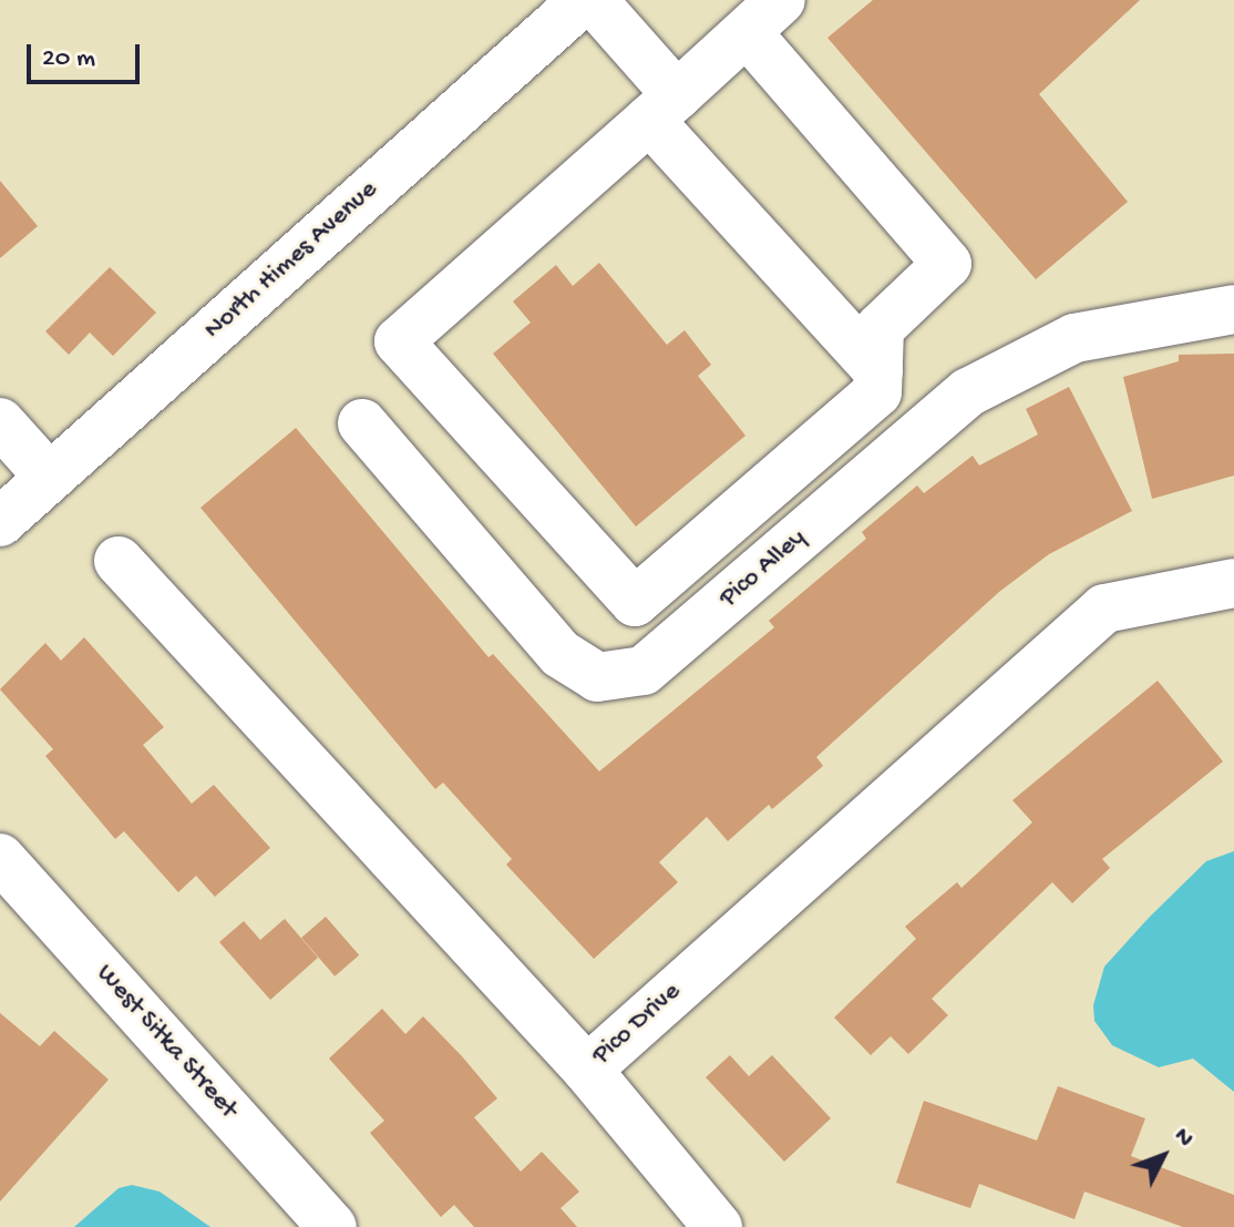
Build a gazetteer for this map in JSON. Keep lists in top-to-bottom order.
{
  "streets": {
    "street": [
      "North Himes Avenue",
      "Pico Alley",
      "Pico Drive",
      "West Sitka Street"
    ]
  },
  "scale_bar": "20 m",
  "north": "top right"
}
